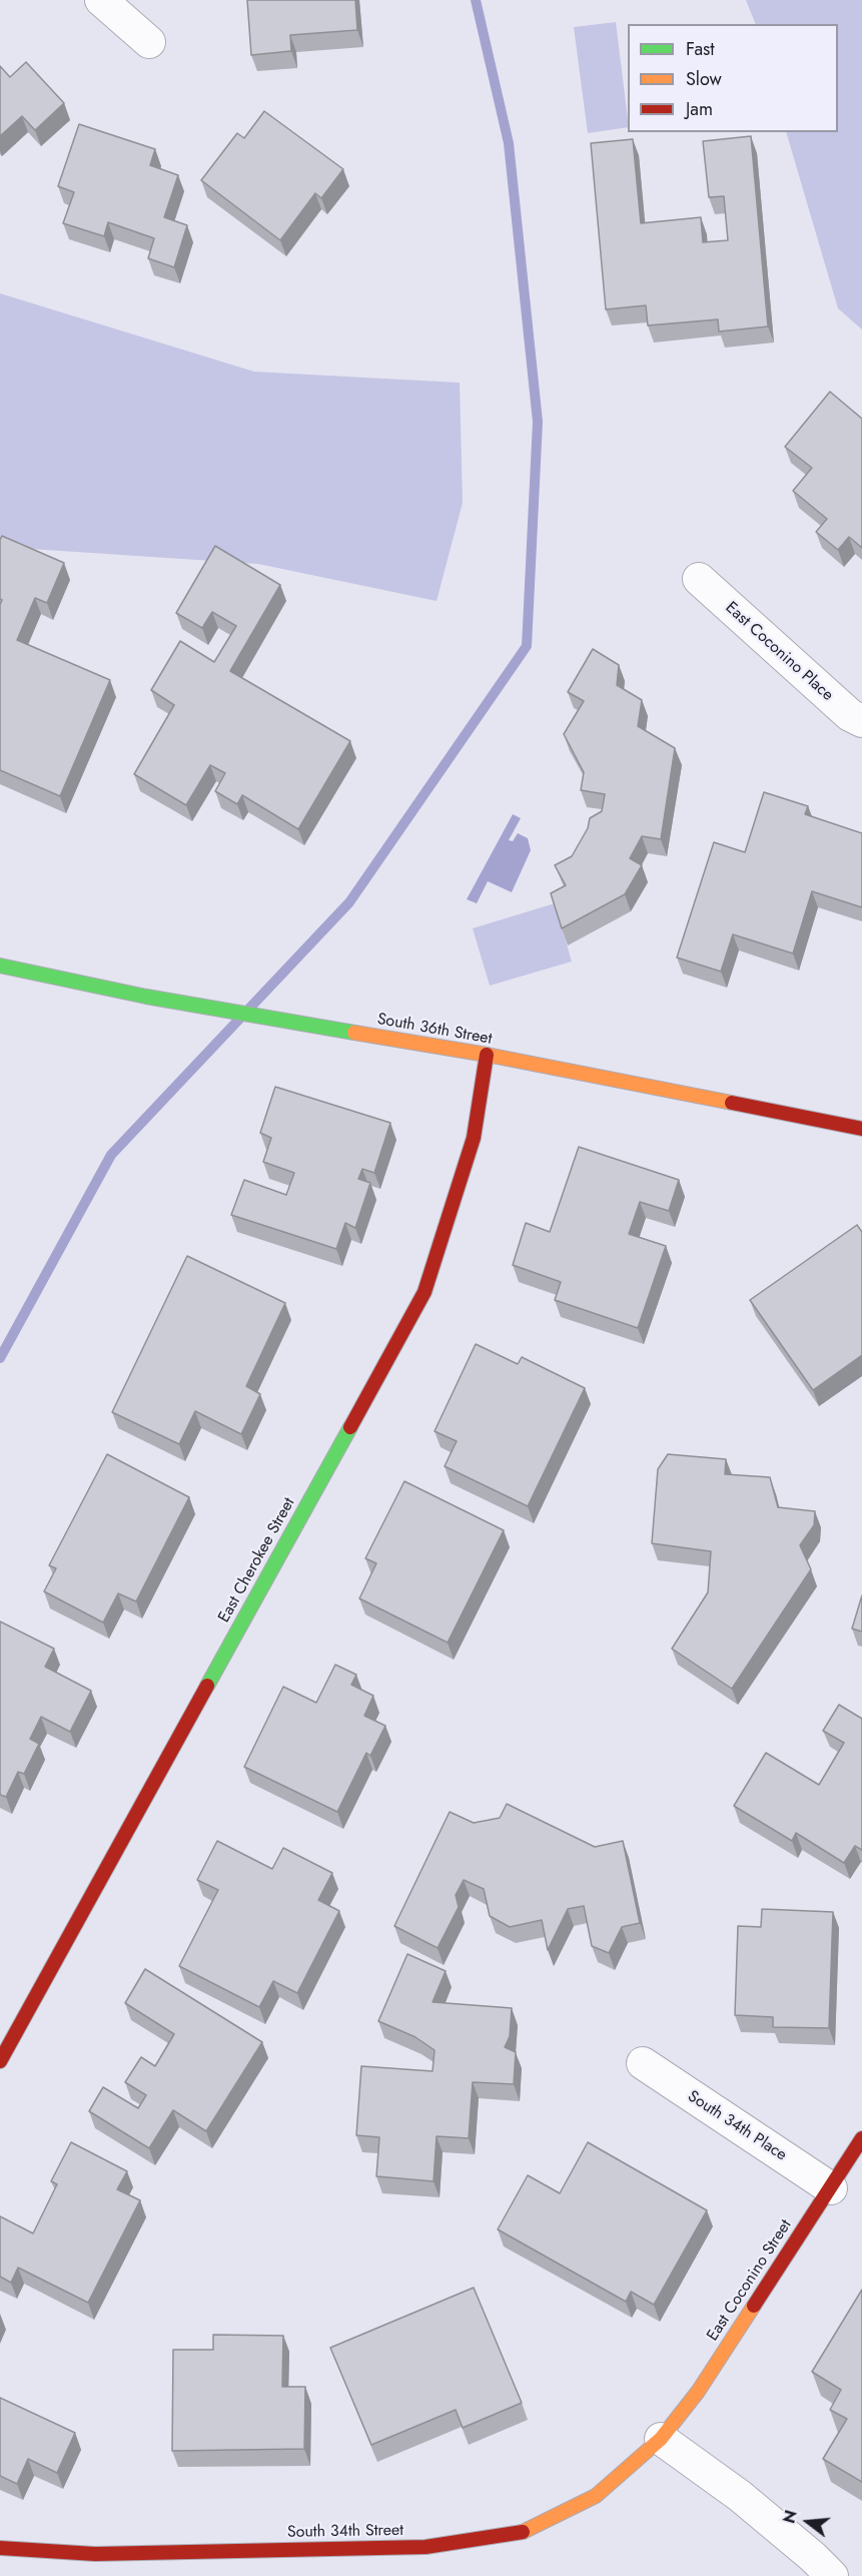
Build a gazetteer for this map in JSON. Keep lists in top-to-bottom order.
{
  "streets": {
    "street": [
      "East Coconino Place",
      "South 36th Street",
      "East Cherokee Street",
      "South 34th Place",
      "East Coconino Street",
      "South 34th Street"
    ]
  },
  "crossings": [
    ["South 36th Street", "East Cherokee Street"],
    ["South 34th Place", "East Coconino Street"],
    ["East Coconino Street", "South 34th Street"]
  ],
  "legend": ["Fast", "Slow", "Jam"],
  "north": "left"
}
